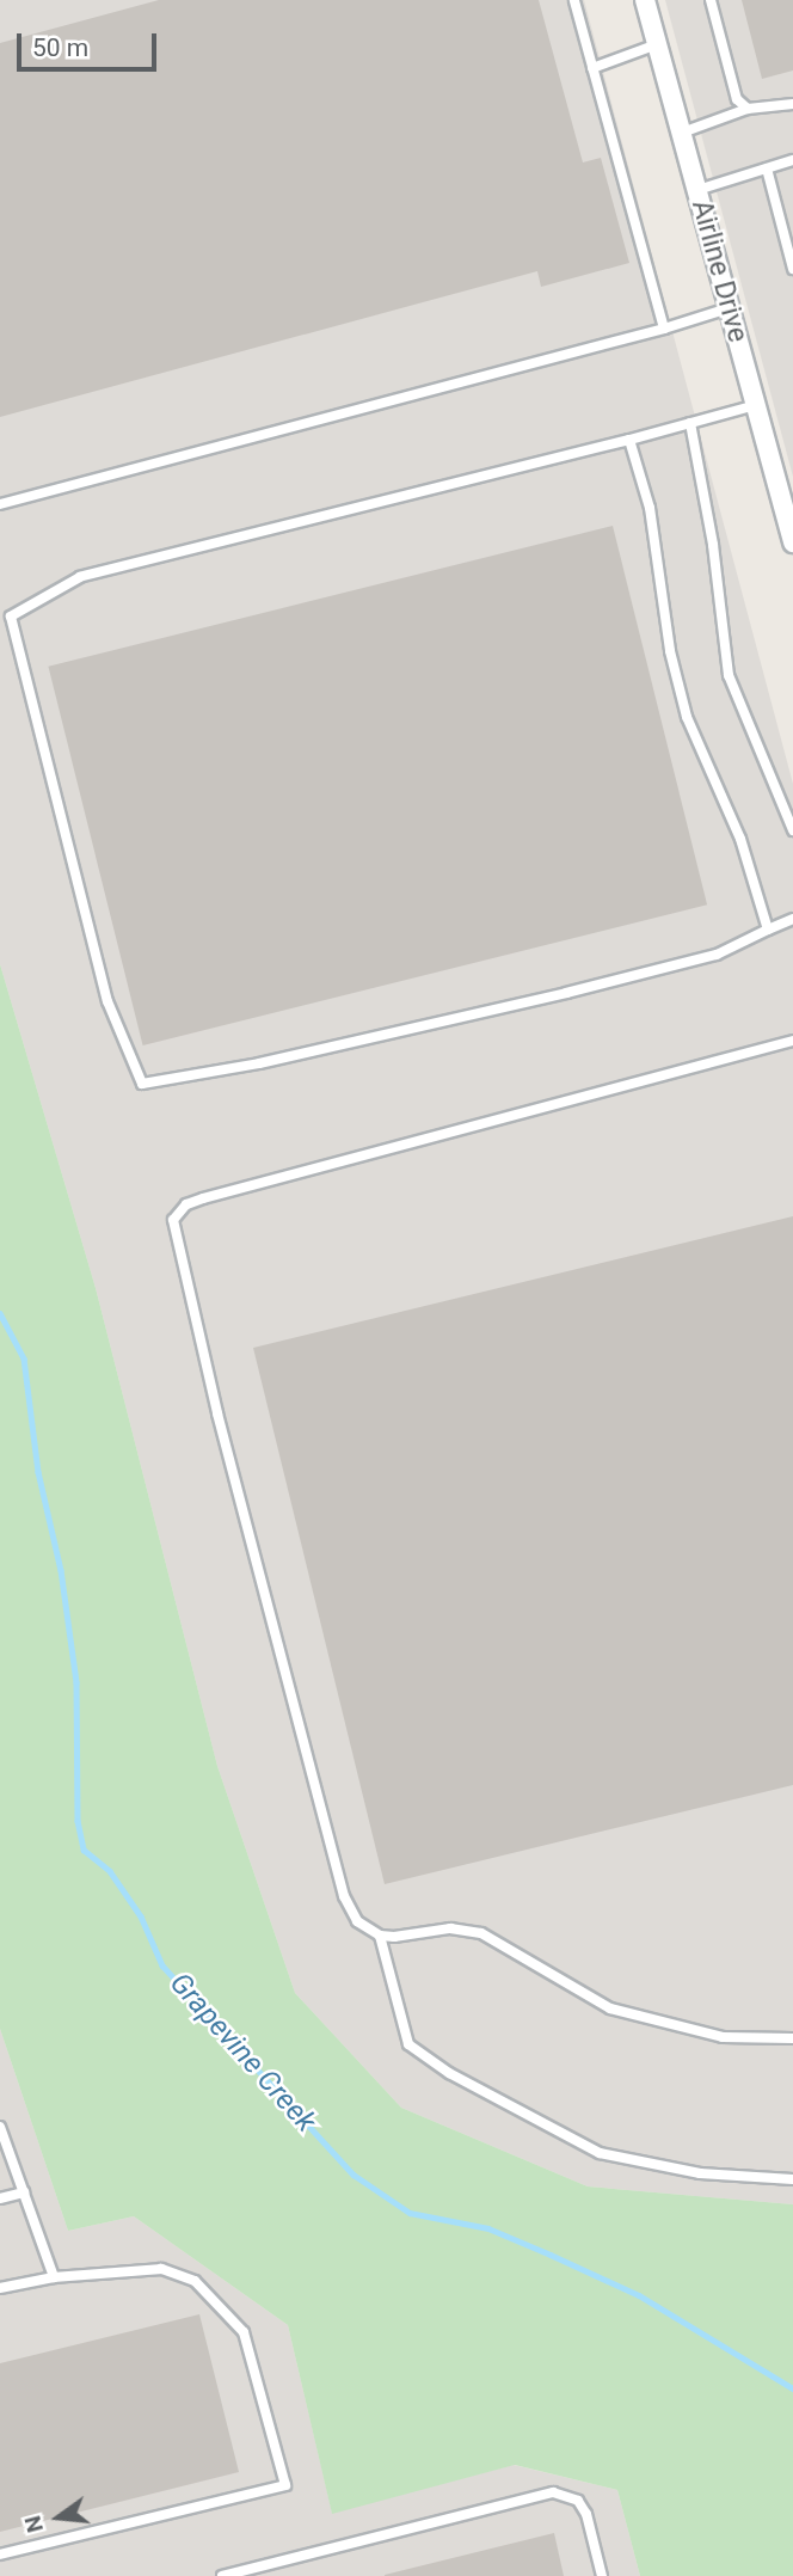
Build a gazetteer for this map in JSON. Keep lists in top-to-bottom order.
{
  "streets": {
    "street": ["Airline Drive"]
  },
  "water": ["Grapevine Creek"],
  "scale_bar": "50 m",
  "north": "left"
}
